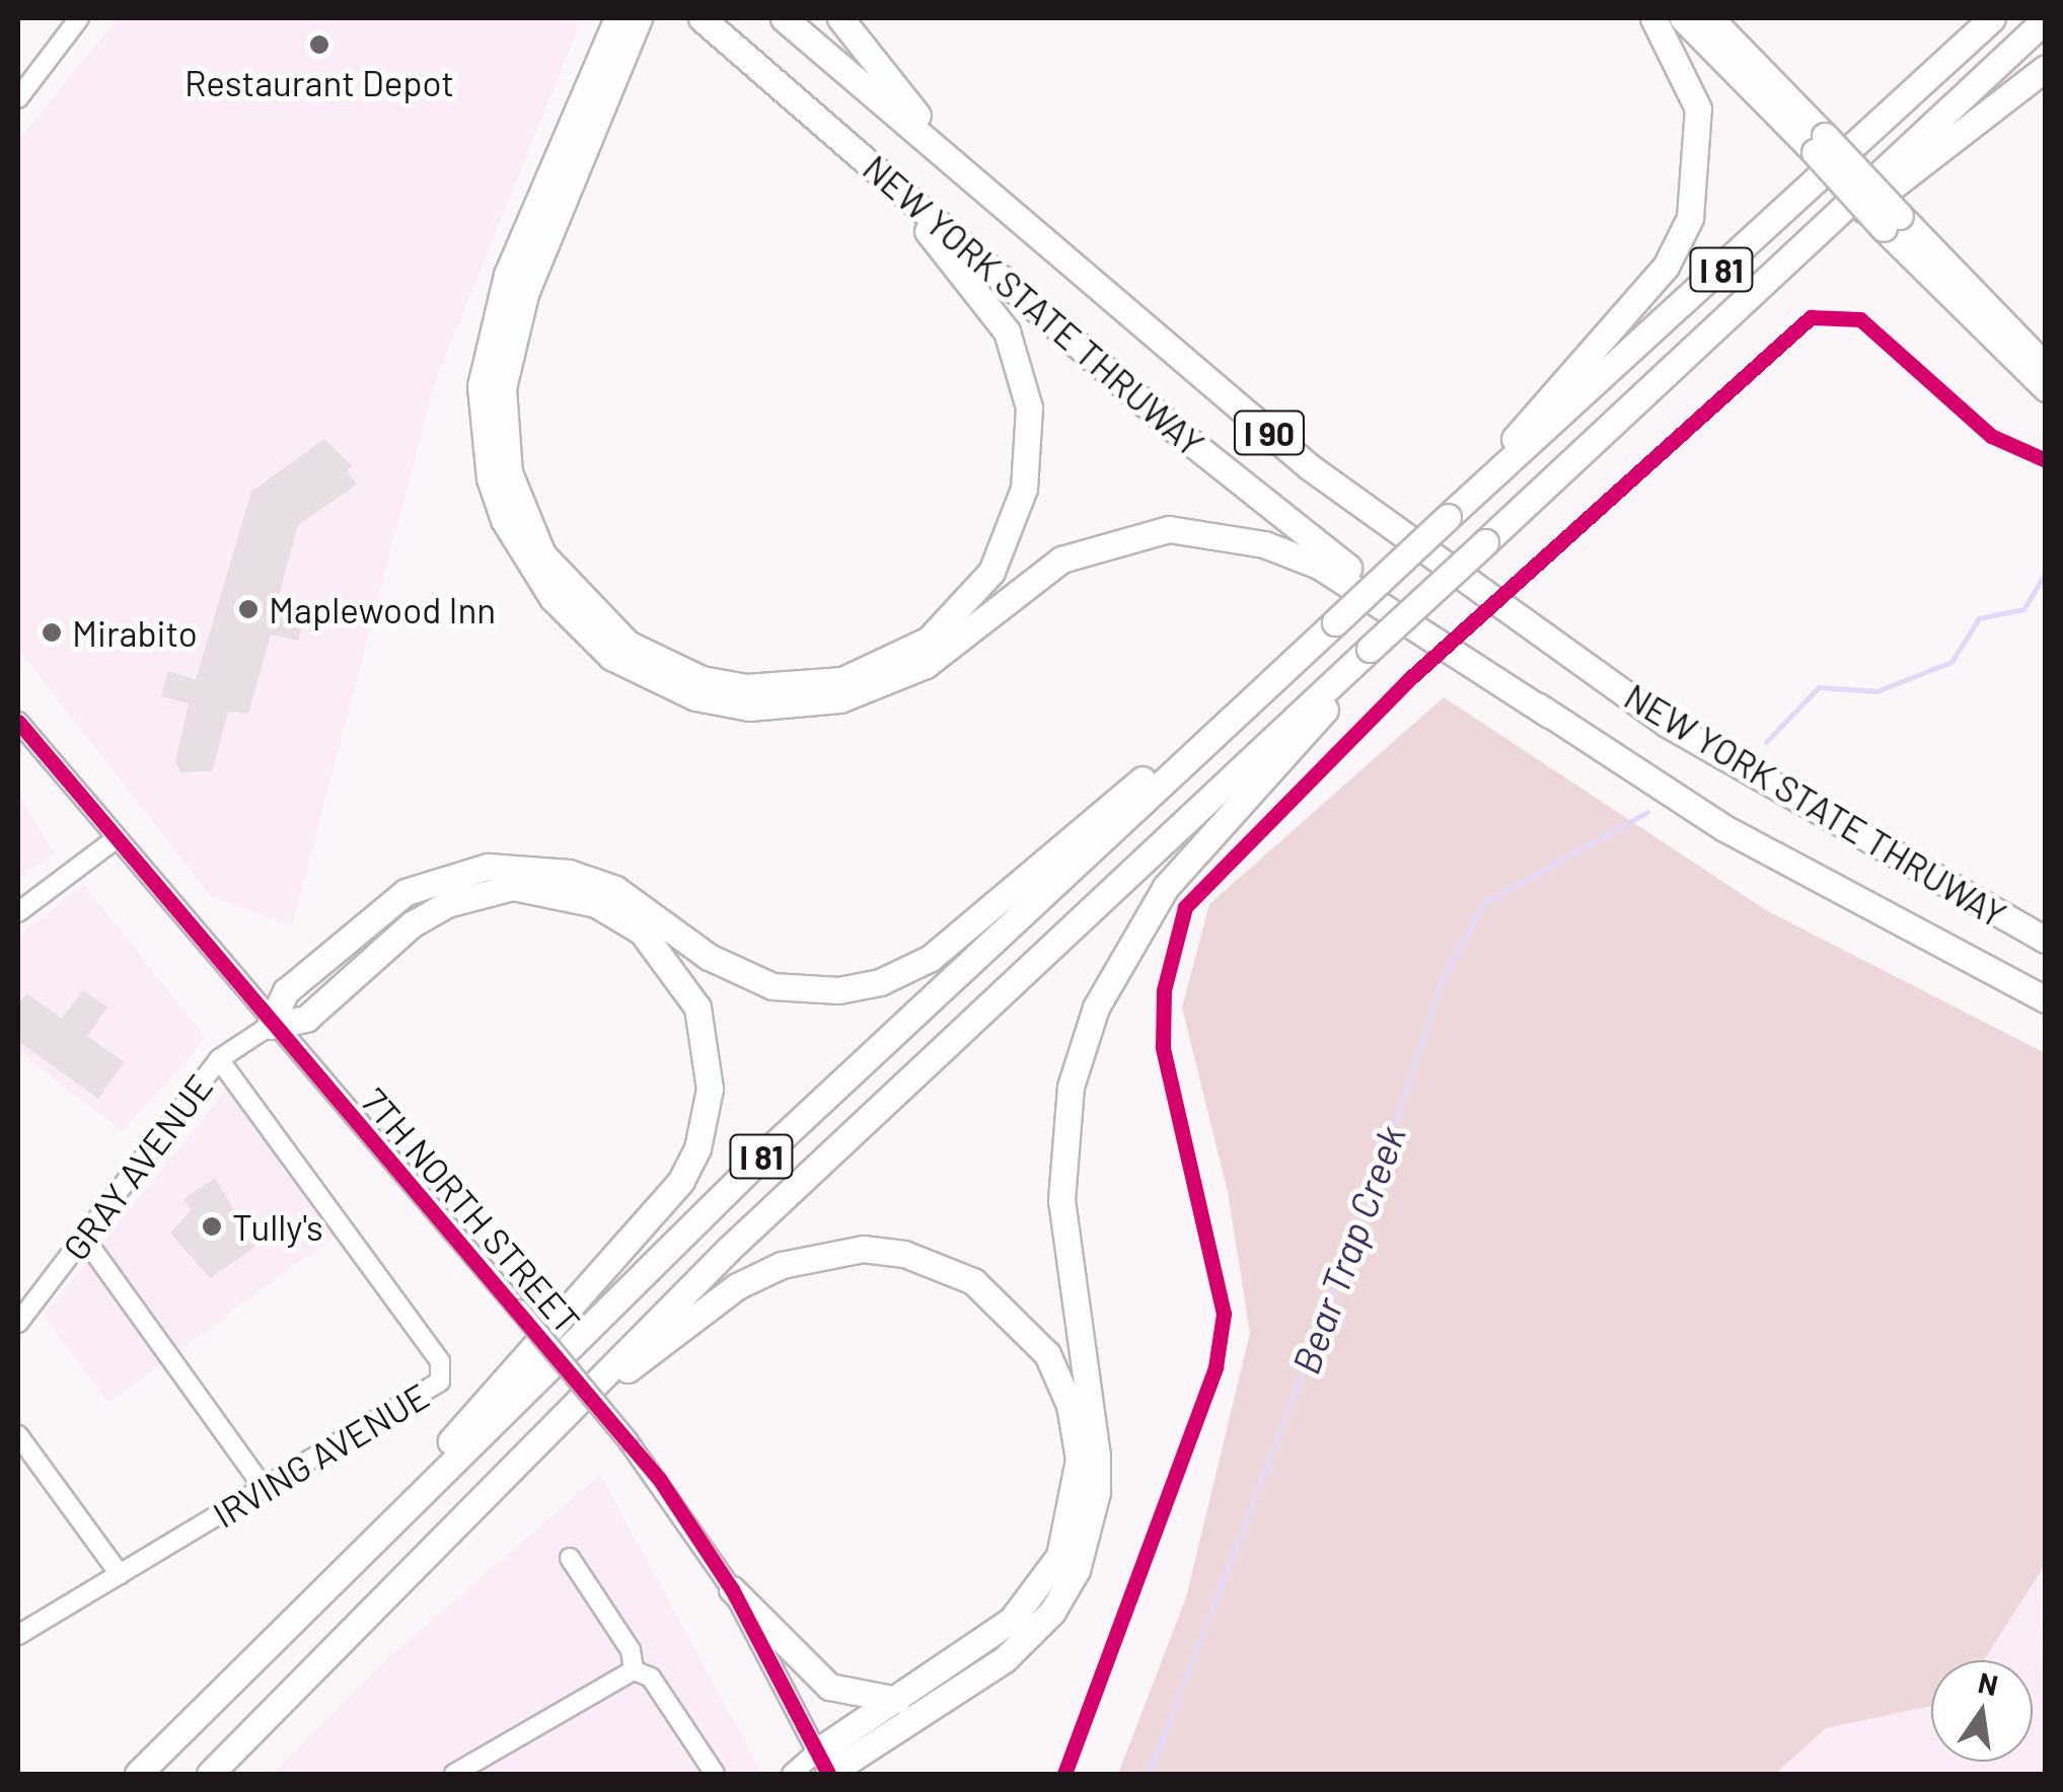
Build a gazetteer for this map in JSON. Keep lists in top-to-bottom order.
{
  "streets": {
    "highway": ["I 81", "NEW YORK STATE THRUWAY", "I 90"],
    "street": ["GRAY AVENUE", "7TH NORTH STREET", "IRVING AVENUE"]
  },
  "crossings": [
    ["GRAY AVENUE", "7TH NORTH STREET"],
    ["GRAY AVENUE", "IRVING AVENUE"]
  ],
  "water": ["Bear Trap Creek"],
  "places": [
    "Restaurant Depot",
    "Maplewood Inn",
    "Mirabito",
    "Tully's"
  ],
  "north": "top"
}
